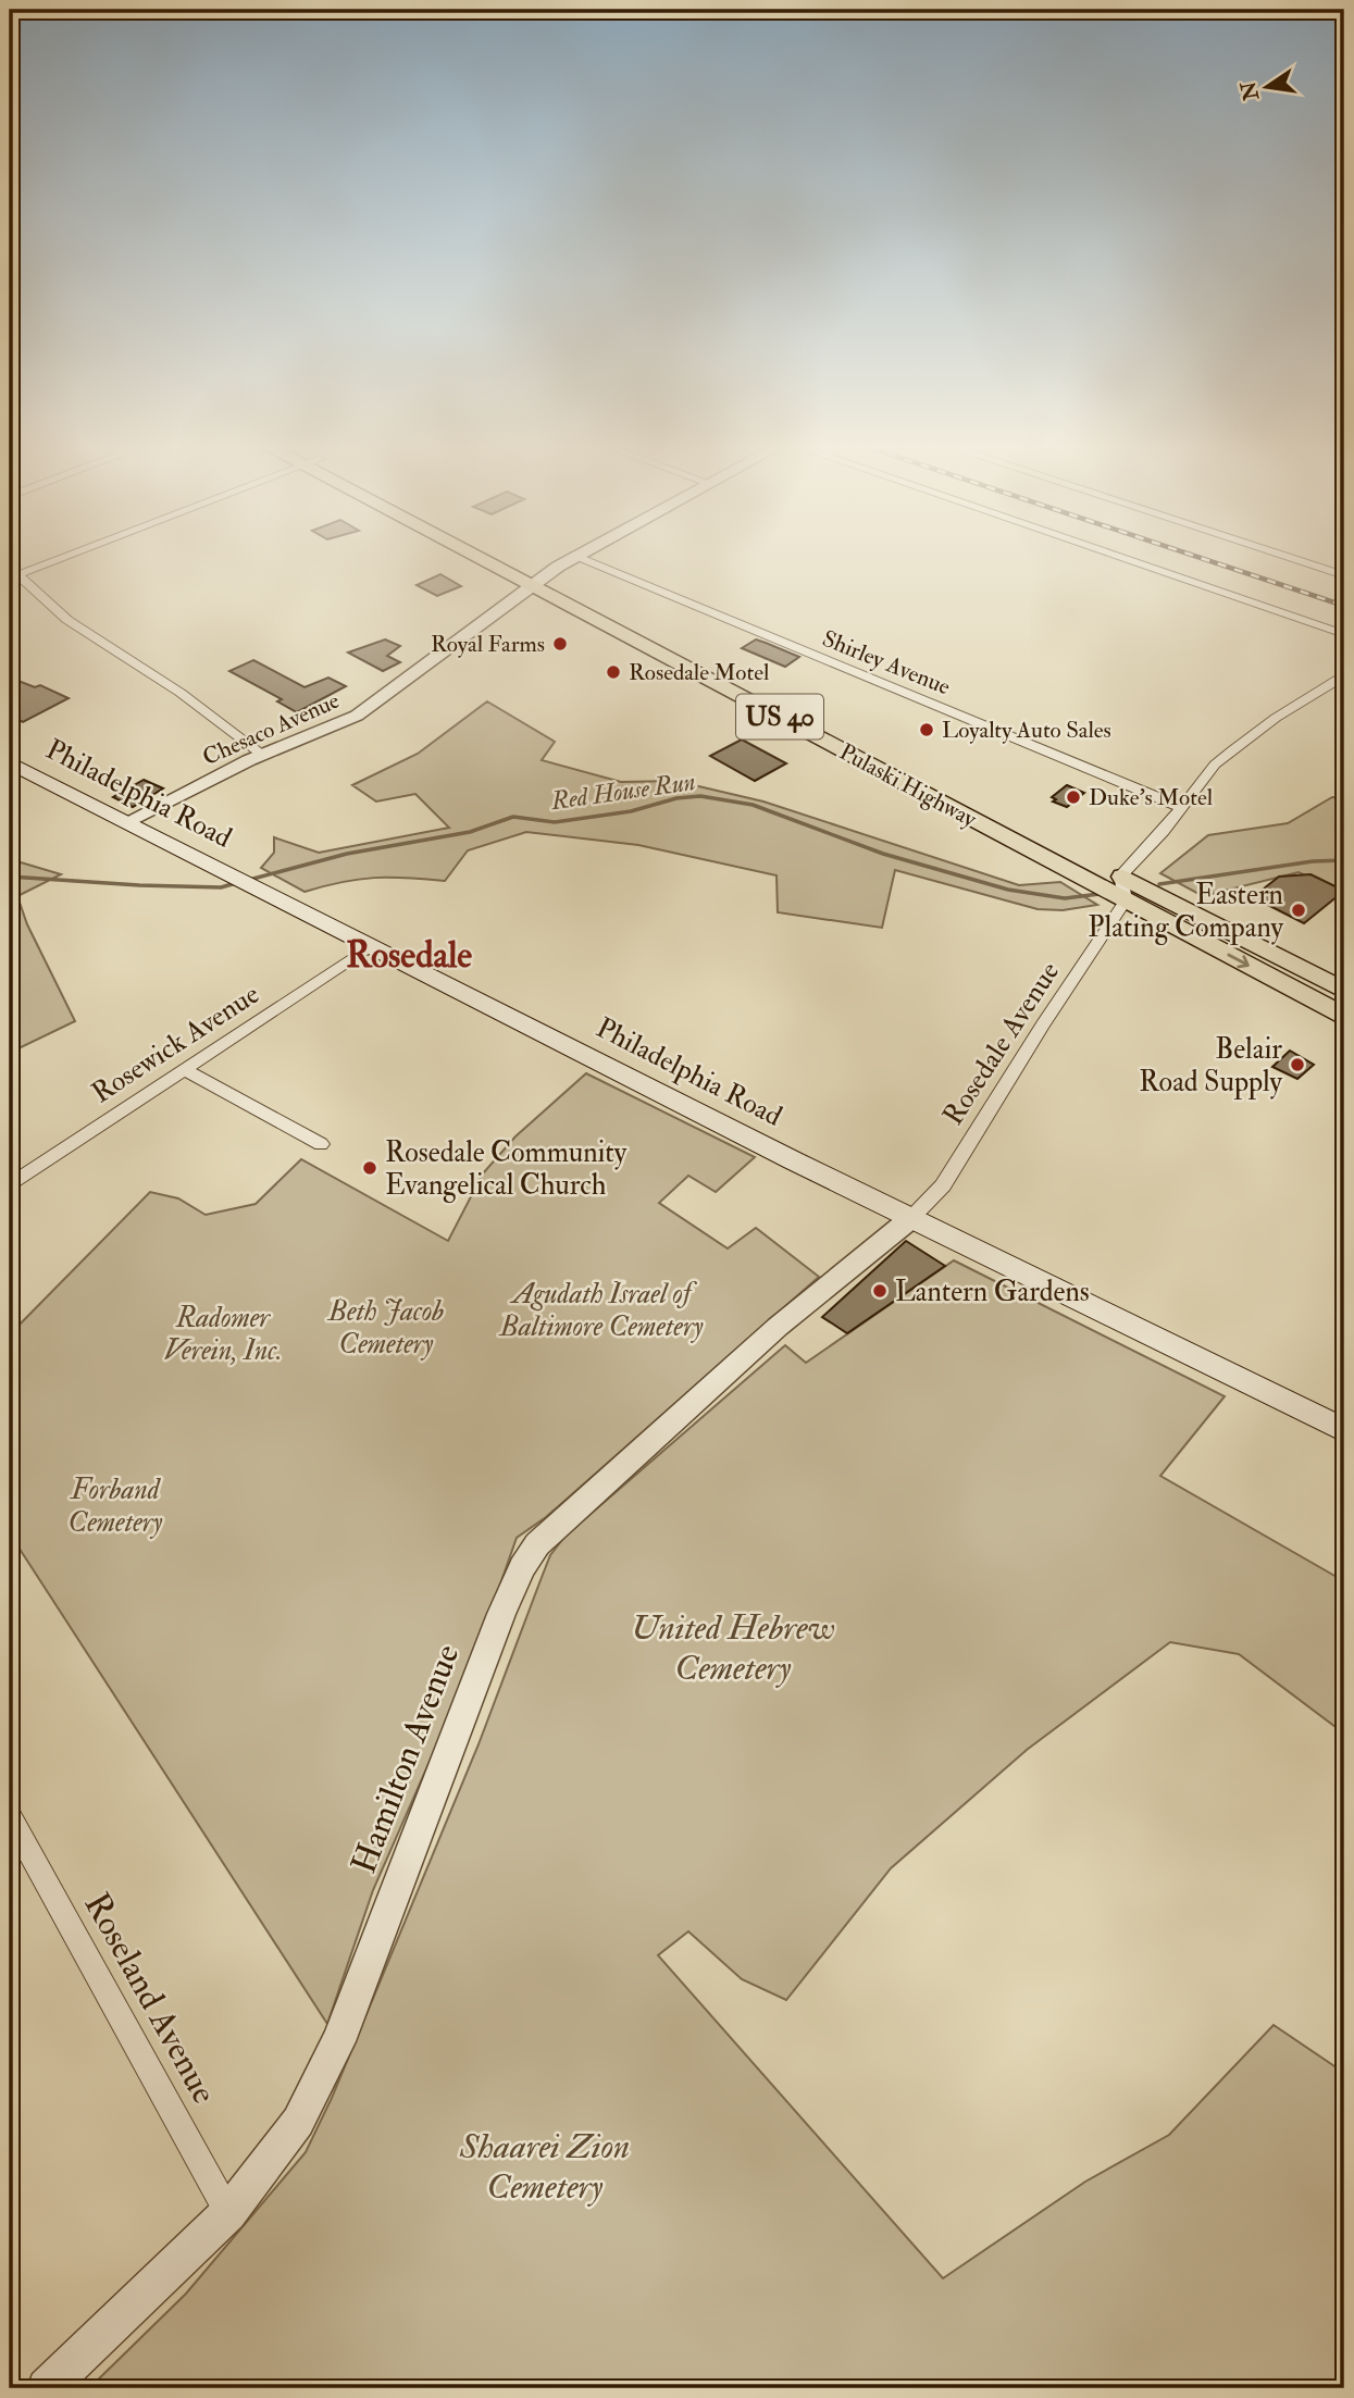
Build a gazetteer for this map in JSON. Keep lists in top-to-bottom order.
{
  "streets": {
    "highway": ["US 40", "Pulaski Highway"],
    "main road": ["Philadelphia Road"],
    "street": [
      "Shirley Avenue",
      "Chesaco Avenue",
      "Rosewick Avenue",
      "Rosedale Avenue",
      "Hamilton Avenue",
      "Roseland Avenue"
    ]
  },
  "crossings": [
    ["Chesaco Avenue", "Pulaski Highway"],
    ["Chesaco Avenue", "Philadelphia Road"],
    ["Pulaski Highway", "Rosedale Avenue"],
    ["Philadelphia Road", "Rosewick Avenue"],
    ["Philadelphia Road", "Rosedale Avenue"],
    ["Philadelphia Road", "Hamilton Avenue"],
    ["Rosedale Avenue", "Hamilton Avenue"],
    ["Hamilton Avenue", "Roseland Avenue"]
  ],
  "districts": ["Rosedale"],
  "water": ["Red House Run"],
  "parks": [
    "Agudath Israel of Baltimore Cemetery",
    "Beth Jacob Cemetery",
    "Radomer Verein, Inc.",
    "Forband Cemetery",
    "United Hebrew Cemetery",
    "Shaarei Zion Cemetery"
  ],
  "places": [
    "Royal Farms",
    "Rosedale Motel",
    "Loyalty Auto Sales",
    "Duke’s Motel",
    "Eastern Plating Company",
    "Belair Road Supply",
    "Rosedale Community Evangelical Church",
    "Lantern Gardens"
  ],
  "north": "left"
}
